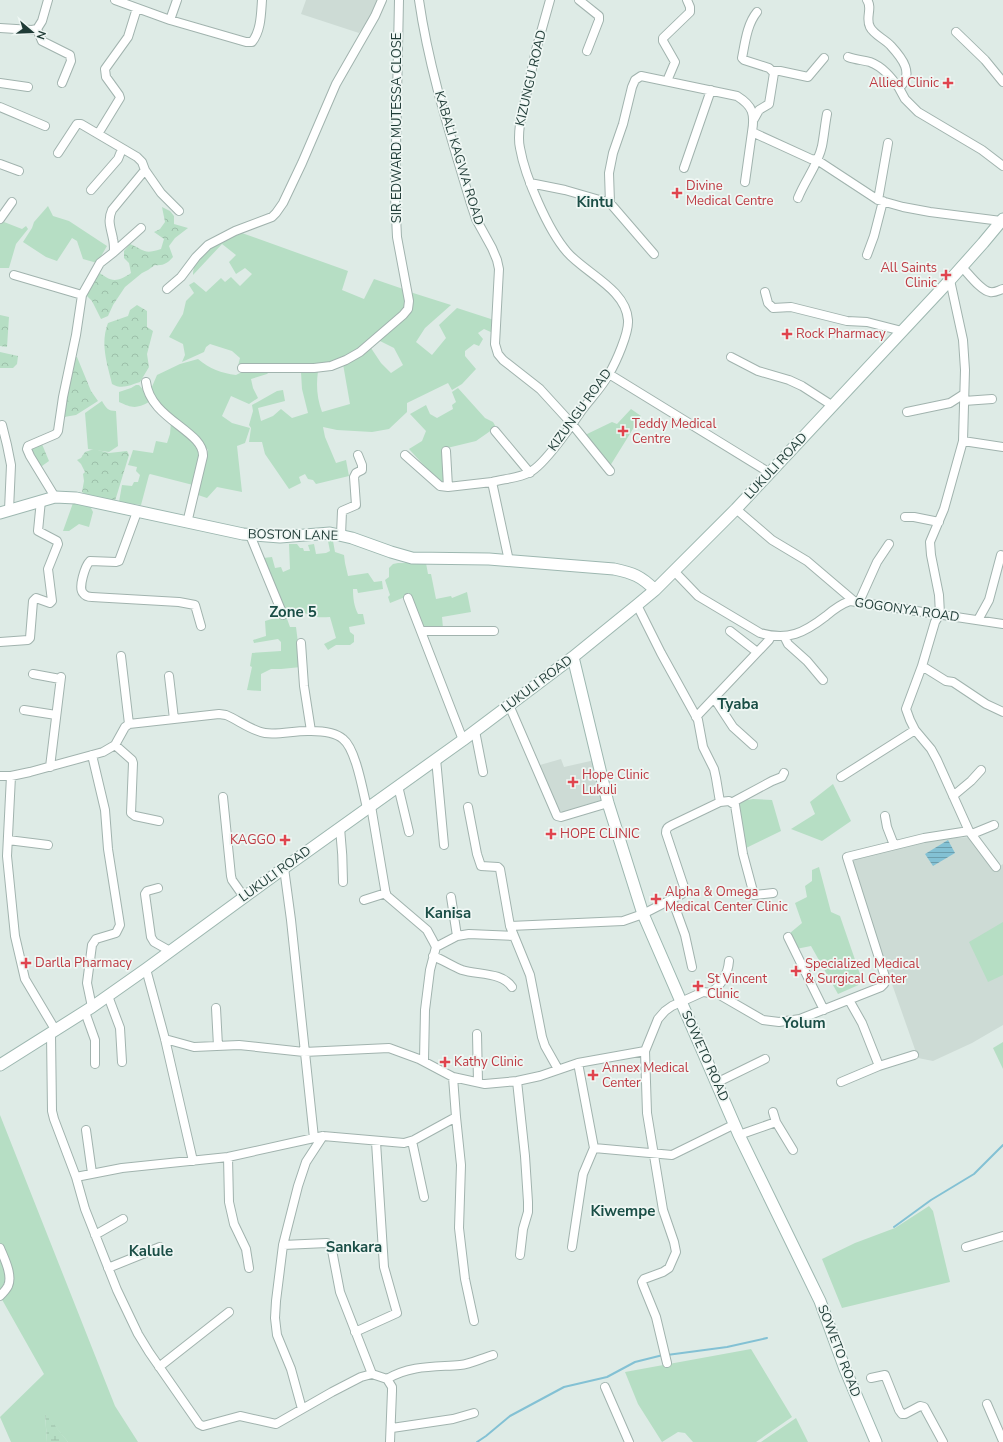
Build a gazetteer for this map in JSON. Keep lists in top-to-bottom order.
{
  "streets": {
    "street": [
      "KIZUNGU ROAD",
      "SIR EDWARD MUTESSA CLOSE",
      "KABALI KAGWA ROAD",
      "LUKULI ROAD",
      "BOSTON LANE",
      "GOGONYA ROAD",
      "SOWETO ROAD"
    ]
  },
  "crossings": [
    ["KIZUNGU ROAD", "KABALI KAGWA ROAD"],
    ["LUKULI ROAD", "BOSTON LANE"],
    ["LUKULI ROAD", "GOGONYA ROAD"],
    ["LUKULI ROAD", "SOWETO ROAD"]
  ],
  "districts": [
    "Kintu",
    "Zone 5",
    "Tyaba",
    "Kanisa",
    "Yolum",
    "Kiwempe",
    "Sankara",
    "Kalule"
  ],
  "places": {
    "health": [
      "Allied Clinic",
      "Divine Medical Centre",
      "All Saints Clinic",
      "Rock Pharmacy",
      "Teddy Medical Centre",
      "Hope Clinic Lukuli",
      "HOPE CLINIC",
      "KAGGO",
      "Alpha & Omega Medical Center Clinic",
      "Darlla Pharmacy",
      "Specialized Medical & Surgical Center",
      "St Vincent Clinic",
      "Kathy Clinic",
      "Annex Medical Center"
    ]
  },
  "north": "right"
}
